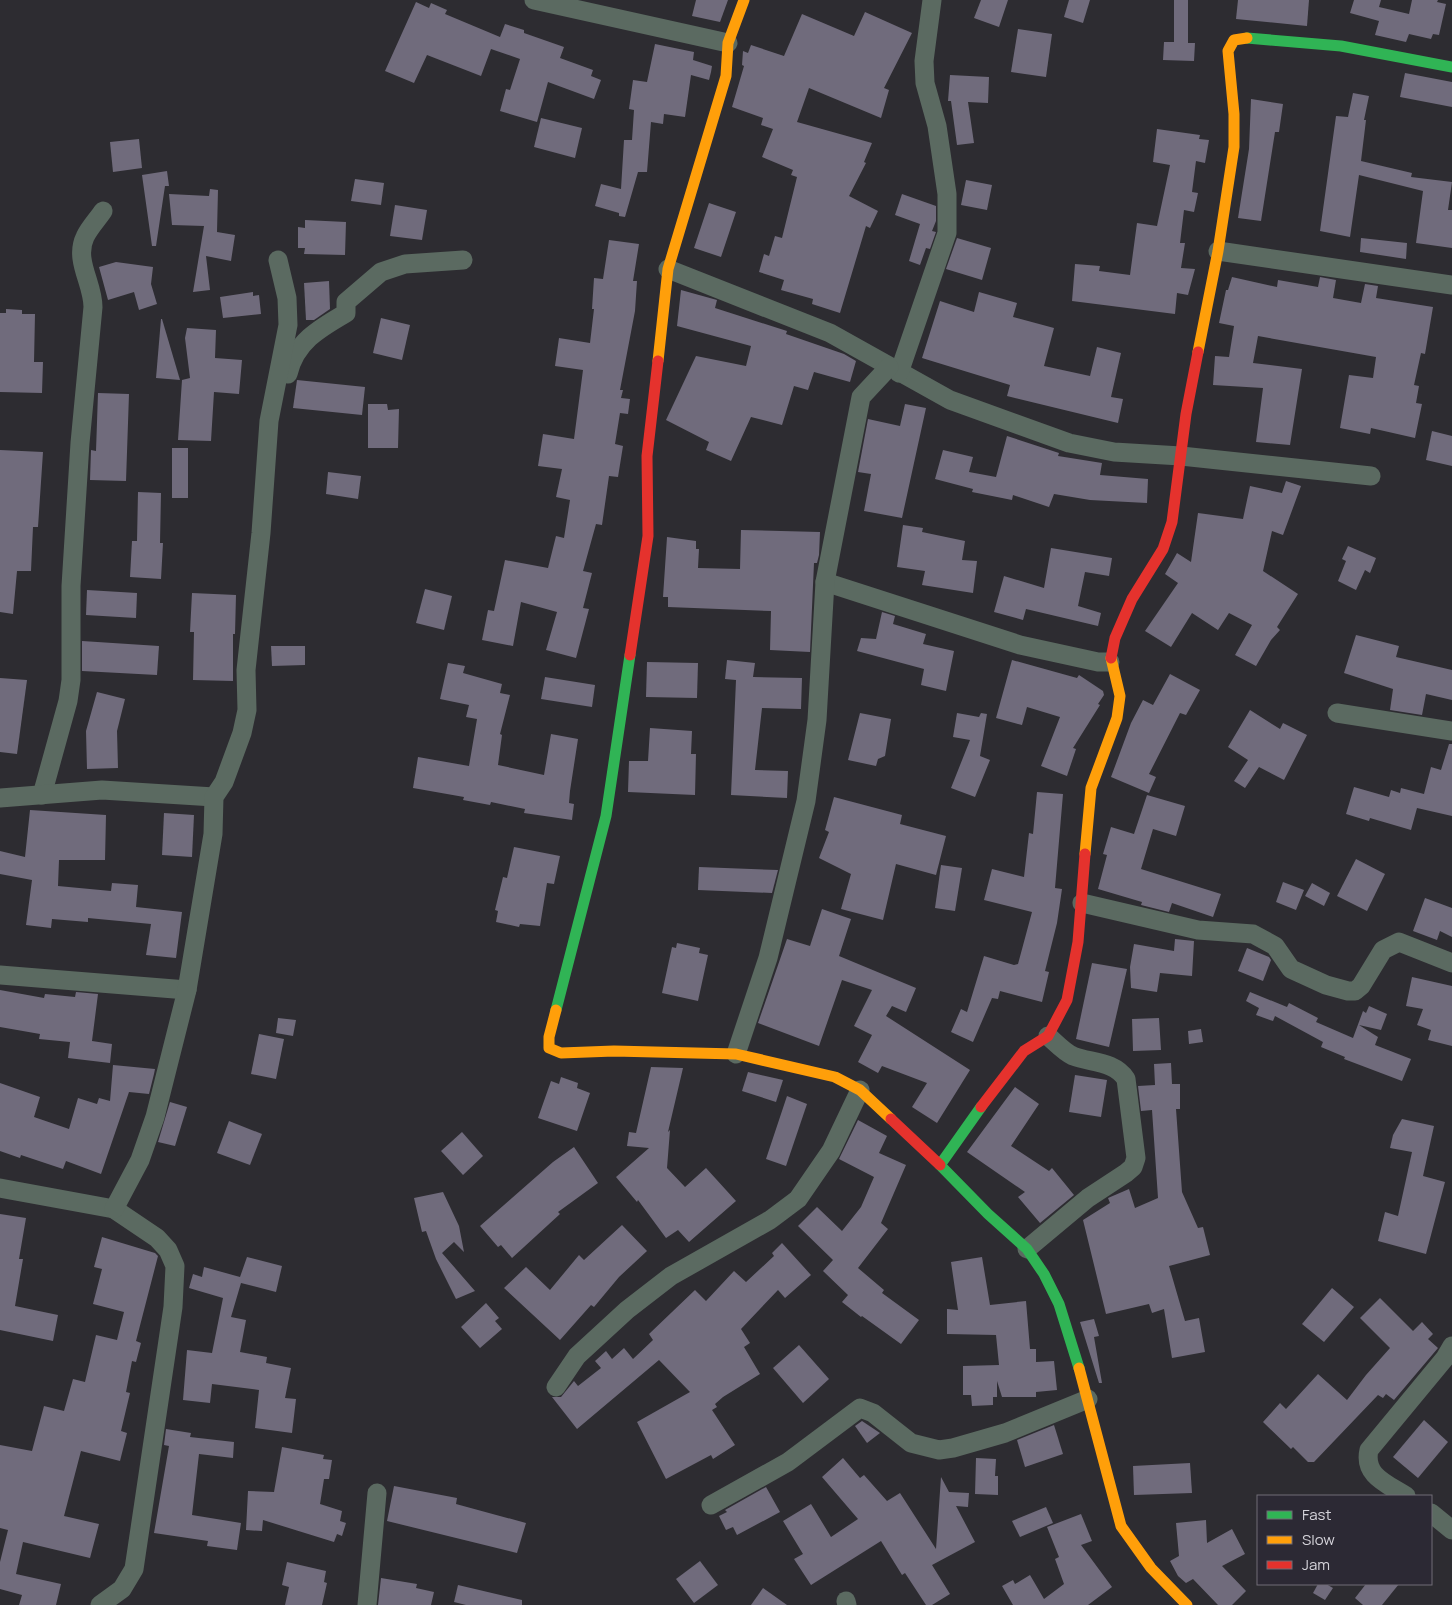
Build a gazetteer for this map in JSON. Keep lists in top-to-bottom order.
{
  "legend": ["Fast", "Slow", "Jam"]
}
